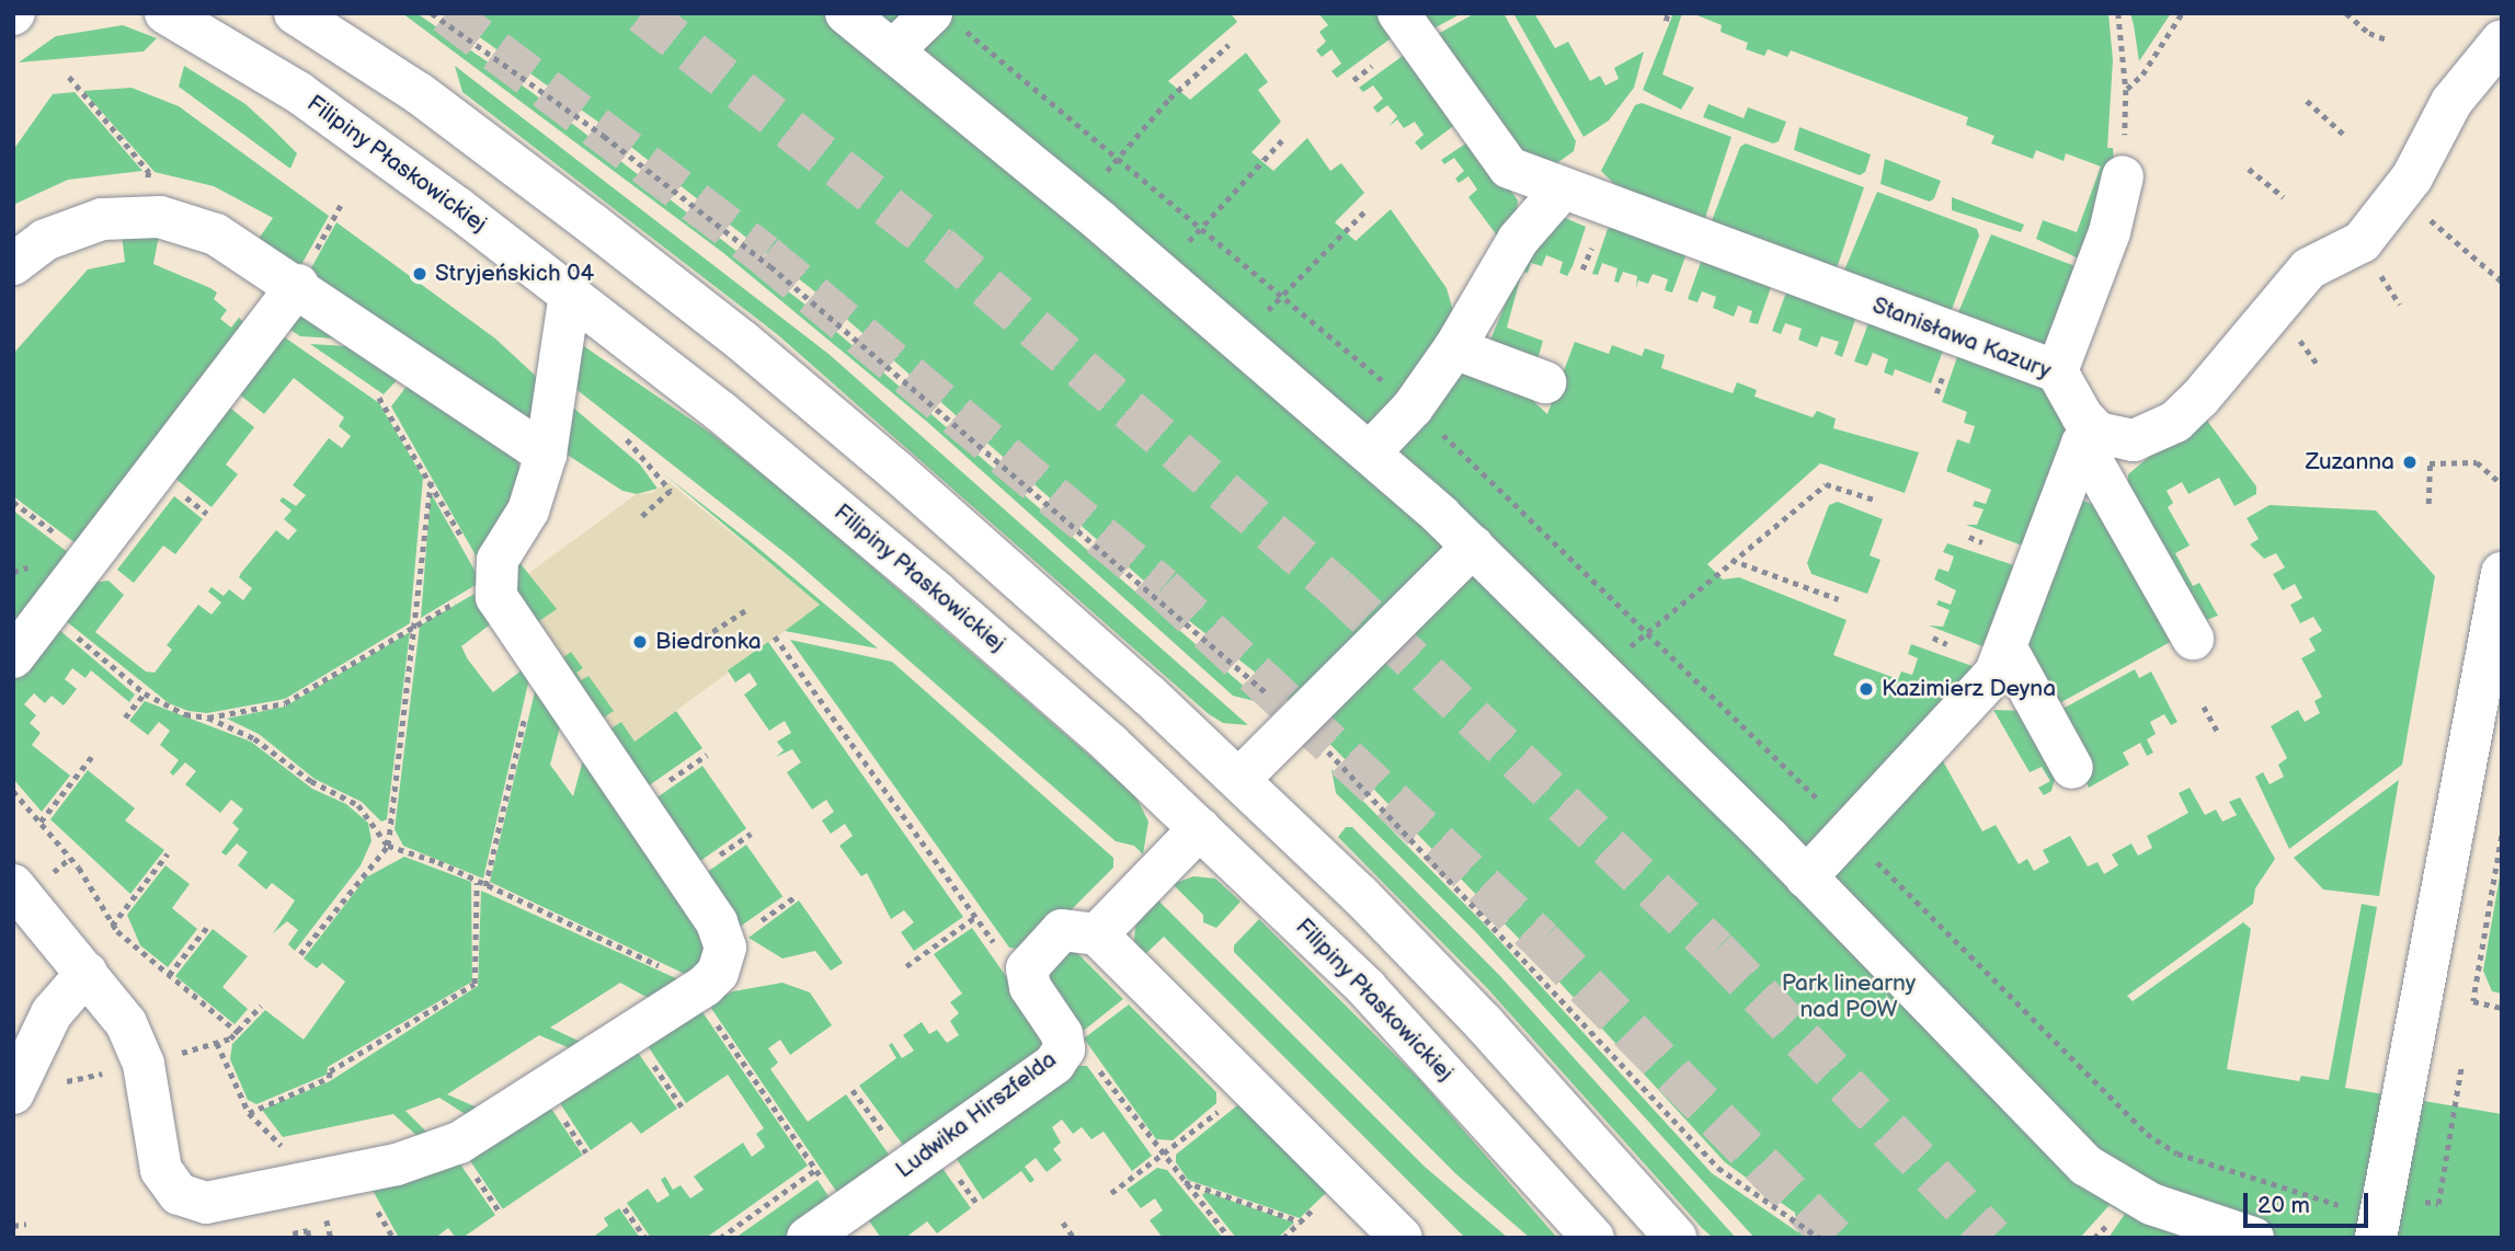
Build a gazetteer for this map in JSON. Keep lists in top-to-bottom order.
{
  "streets": {
    "street": ["Filipiny Płaskowickiej", "Stanisława Kazury", "Ludwika Hirszfelda"]
  },
  "parks": ["Park linearny nad POW"],
  "places": [
    "Stryjeńskich 04",
    "Zuzanna",
    "Biedronka",
    "Kazimierz Deyna"
  ],
  "scale_bar": "20 m"
}
